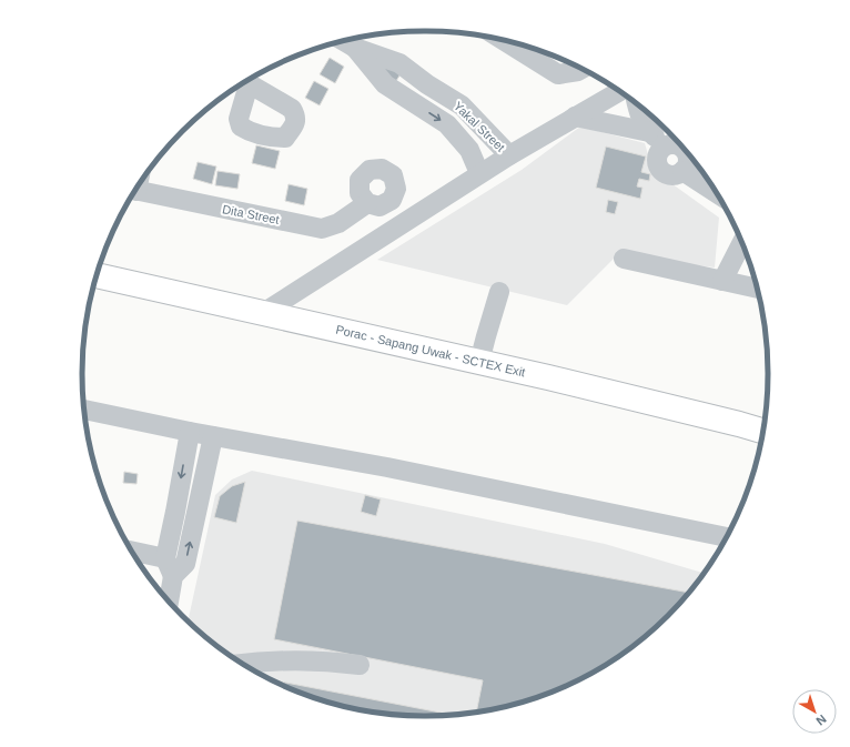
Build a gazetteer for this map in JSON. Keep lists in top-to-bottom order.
{
  "streets": {
    "main road": ["Porac - Sapang Uwak - SCTEX Exit"],
    "street": ["Yakal Street", "Dita Street"]
  },
  "north": "bottom right"
}
